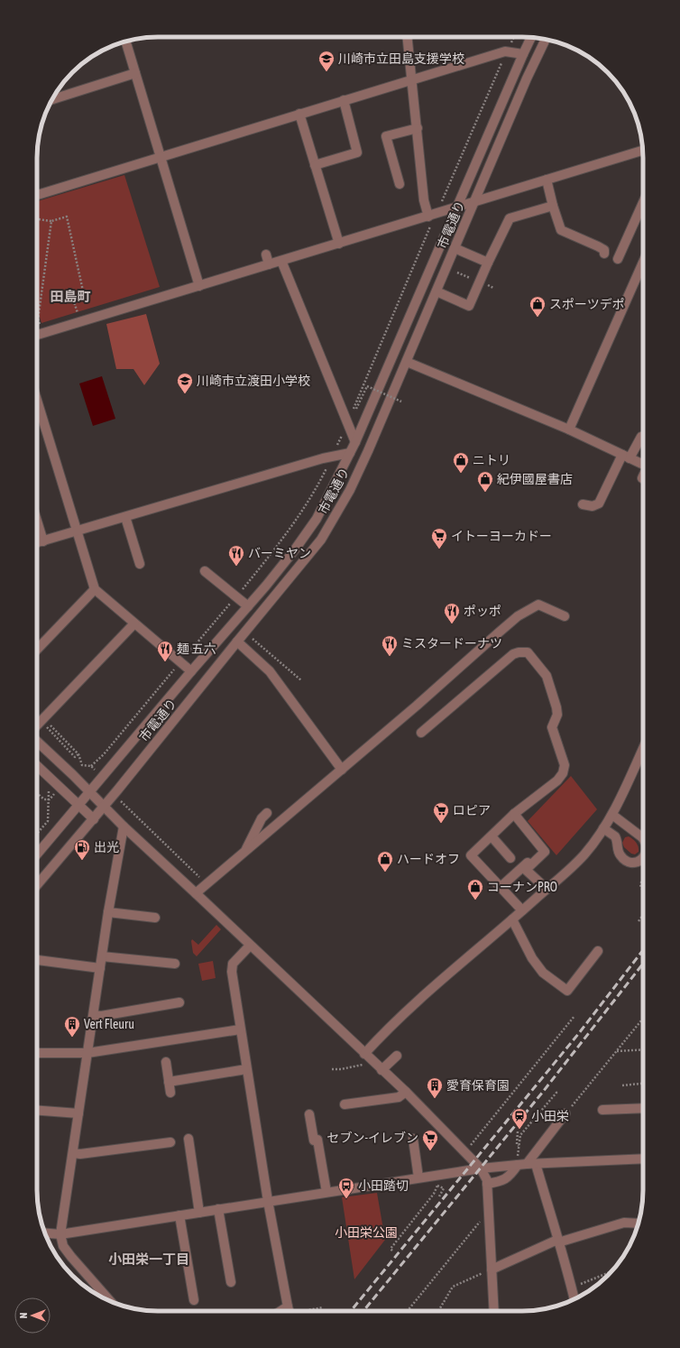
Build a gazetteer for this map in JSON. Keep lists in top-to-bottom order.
{
  "streets": {
    "street": ["市電通り"]
  },
  "districts": ["田島町", "小田栄一丁目"],
  "parks": ["小田栄公園"],
  "places": {
    "school or university": ["川崎市立田島支援学校", "川崎市立渡田小学校"],
    "shop": [
      "スポーツデポ",
      "ニトリ",
      "紀伊國屋書店",
      "ハードオフ",
      "コーナンPRO"
    ],
    "supermarket": ["イトーヨーカドー", "ロピア", "セブン-イレブン"],
    "restaurant": [
      "バーミヤン",
      "ポッポ",
      "ミスタードーナツ",
      "麺 五六"
    ],
    "fuel station": ["出光"],
    "building": ["Vert Fleuru", "愛育保育園"],
    "station": ["小田栄"],
    "bus stop": ["小田踏切"]
  },
  "north": "left"
}
